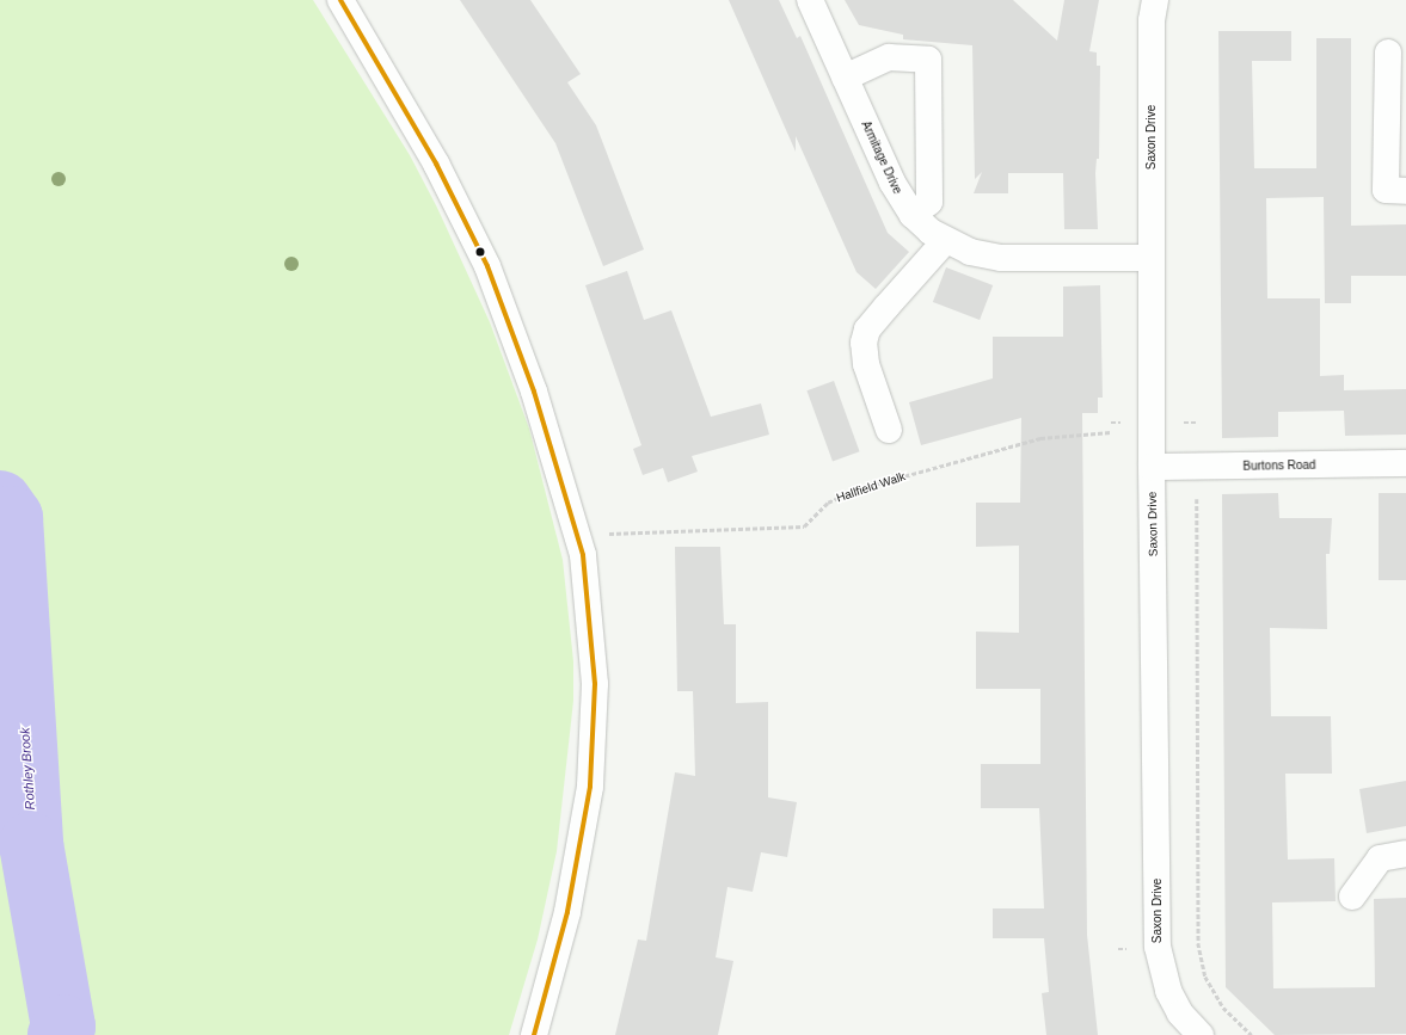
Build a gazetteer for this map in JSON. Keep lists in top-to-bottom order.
{
  "streets": {
    "street": ["Saxon Drive", "Armitage Drive", "Burtons Road"],
    "path": ["Hallfield Walk"]
  },
  "crossings": [
    ["Saxon Drive", "Armitage Drive"],
    ["Saxon Drive", "Burtons Road"]
  ],
  "water": ["Rothley Brook"]
}
